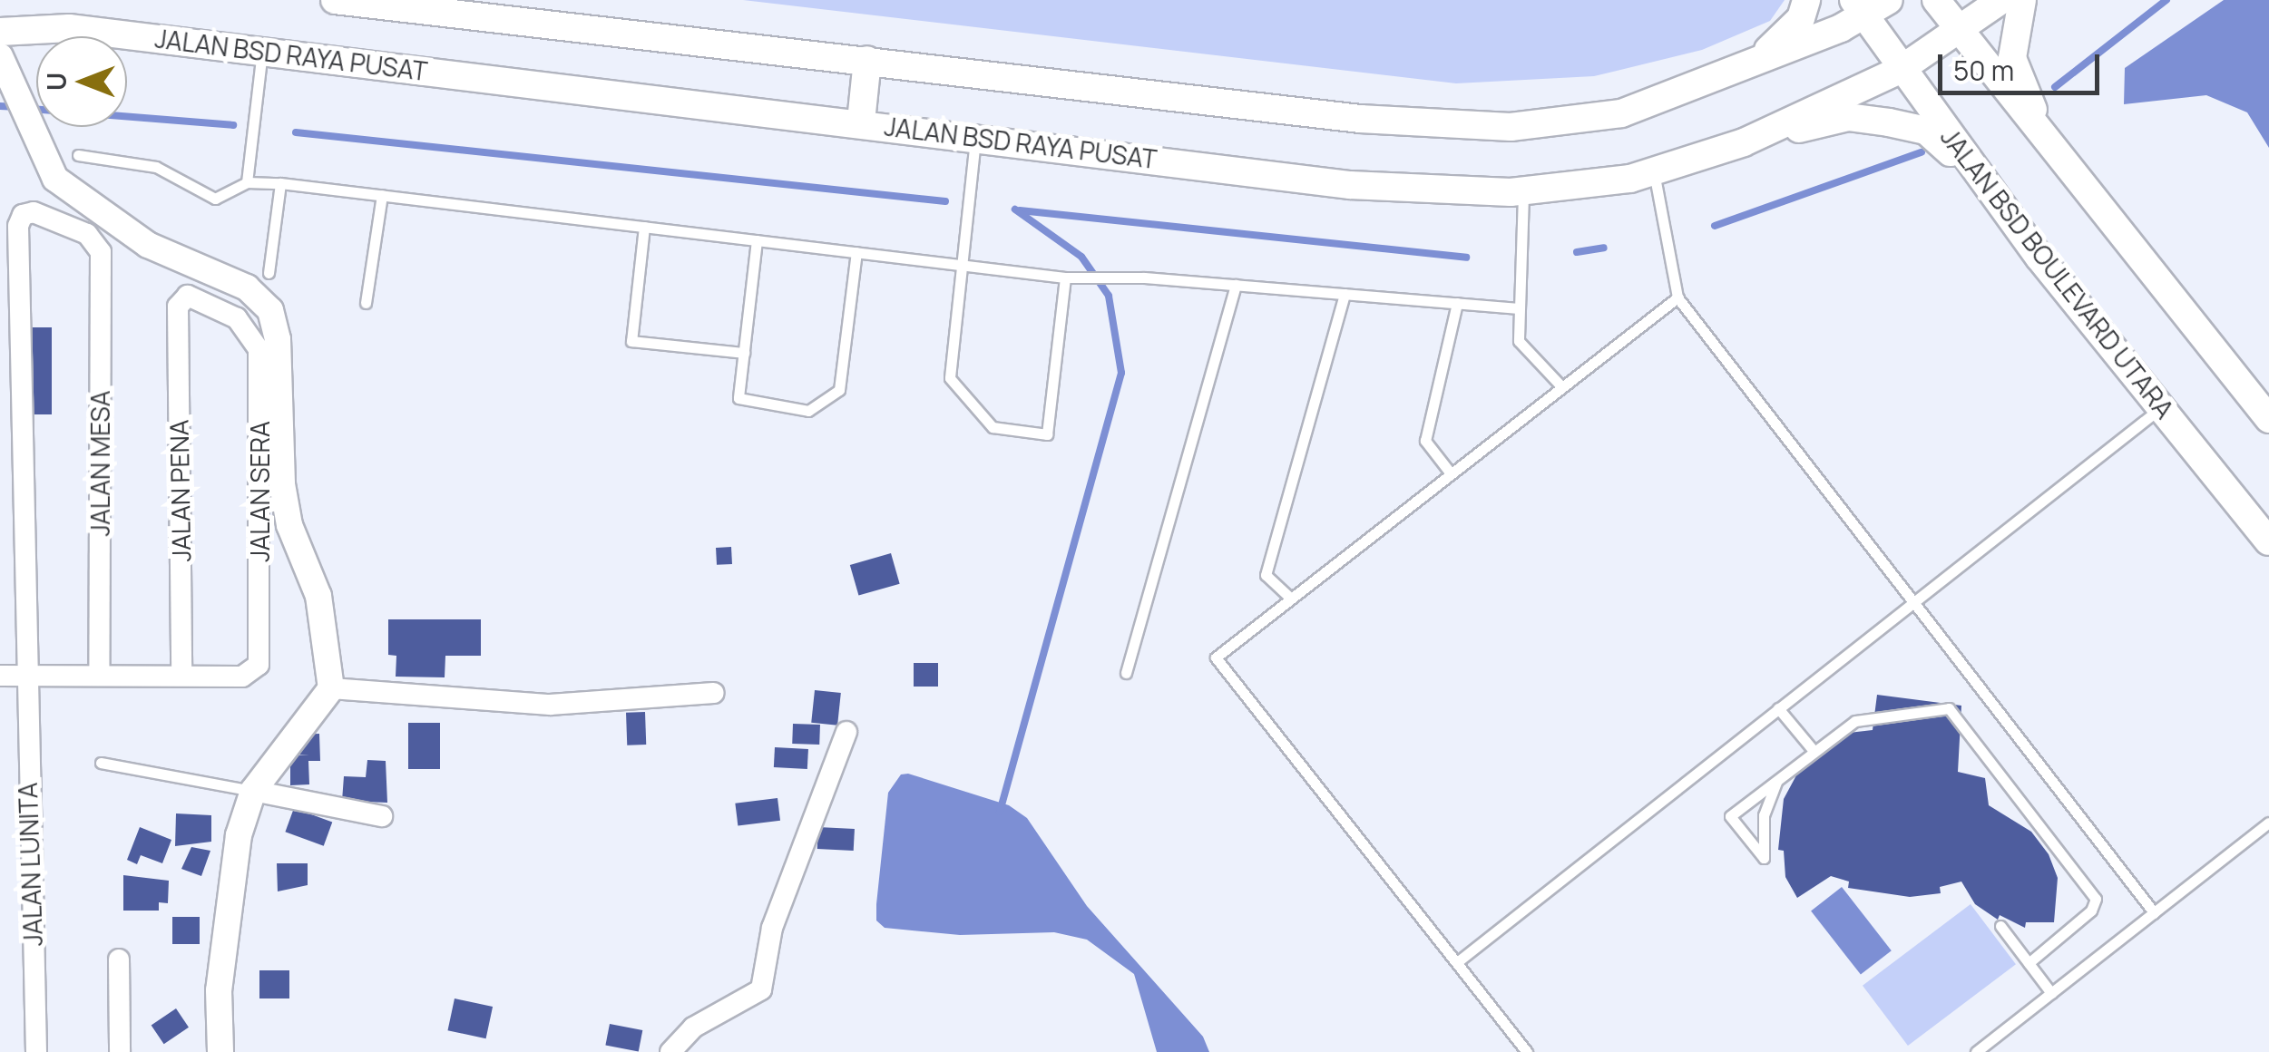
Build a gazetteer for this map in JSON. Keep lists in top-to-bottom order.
{
  "streets": {
    "main road": ["JALAN BSD RAYA PUSAT", "JALAN BSD BOULEVARD UTARA"],
    "street": [
      "JALAN MESA",
      "JALAN PENA",
      "JALAN SERA",
      "JALAN LUNITA"
    ]
  },
  "crossings": [
    ["JALAN BSD RAYA PUSAT", "JALAN BSD BOULEVARD UTARA"],
    ["JALAN MESA", "JALAN LUNITA"],
    ["JALAN PENA", "JALAN SERA"]
  ],
  "scale_bar": "50 m",
  "north": "left"
}
